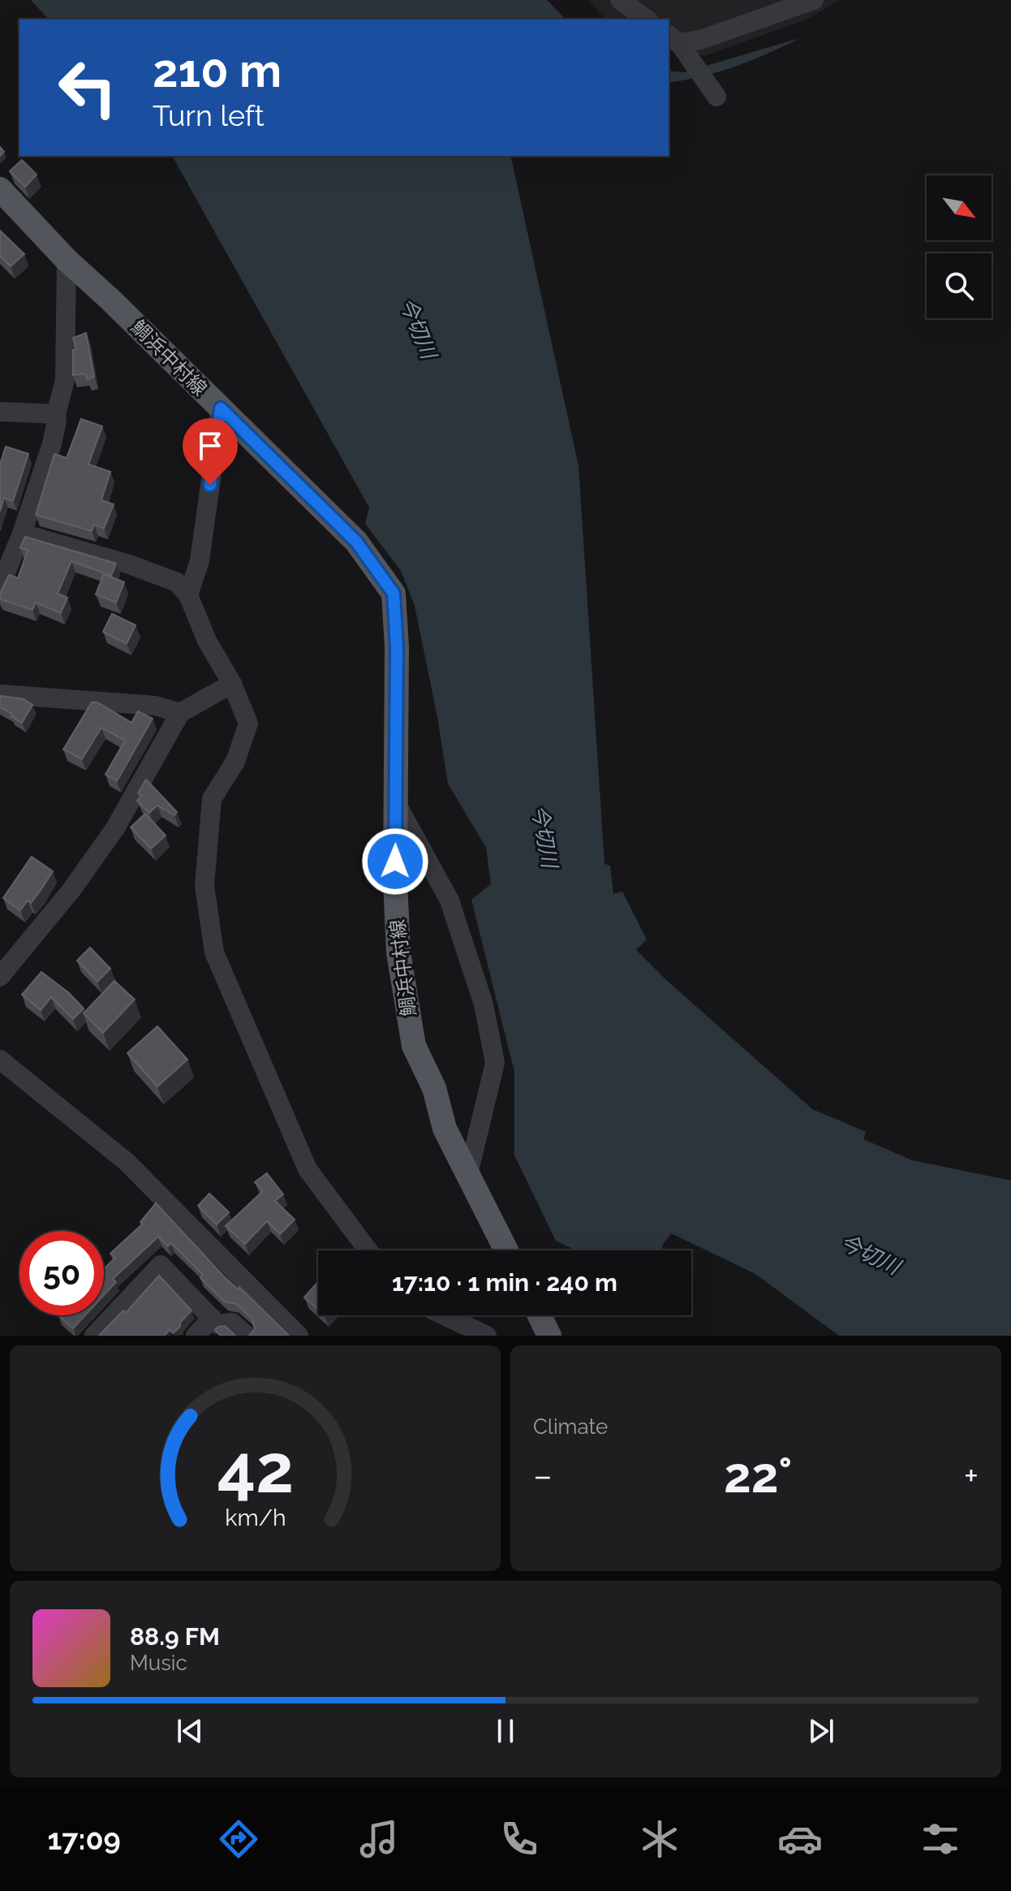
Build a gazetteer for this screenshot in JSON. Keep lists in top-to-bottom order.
{
  "streets": {
    "main road": ["鯛浜中村線"]
  },
  "water": ["今切川"],
  "north": "bottom right",
  "page": {
    "turn": ["210 m", "Turn left"],
    "limit": "50",
    "trip": "17:10 · 1 min · 240 m",
    "tile": "Climate",
    "heat": ["−", "22°", "+"],
    "song": ["88.9 FM", "Music"],
    "tabs": "17:09",
    "gauge": ["42", "km/h"]
  }
}
